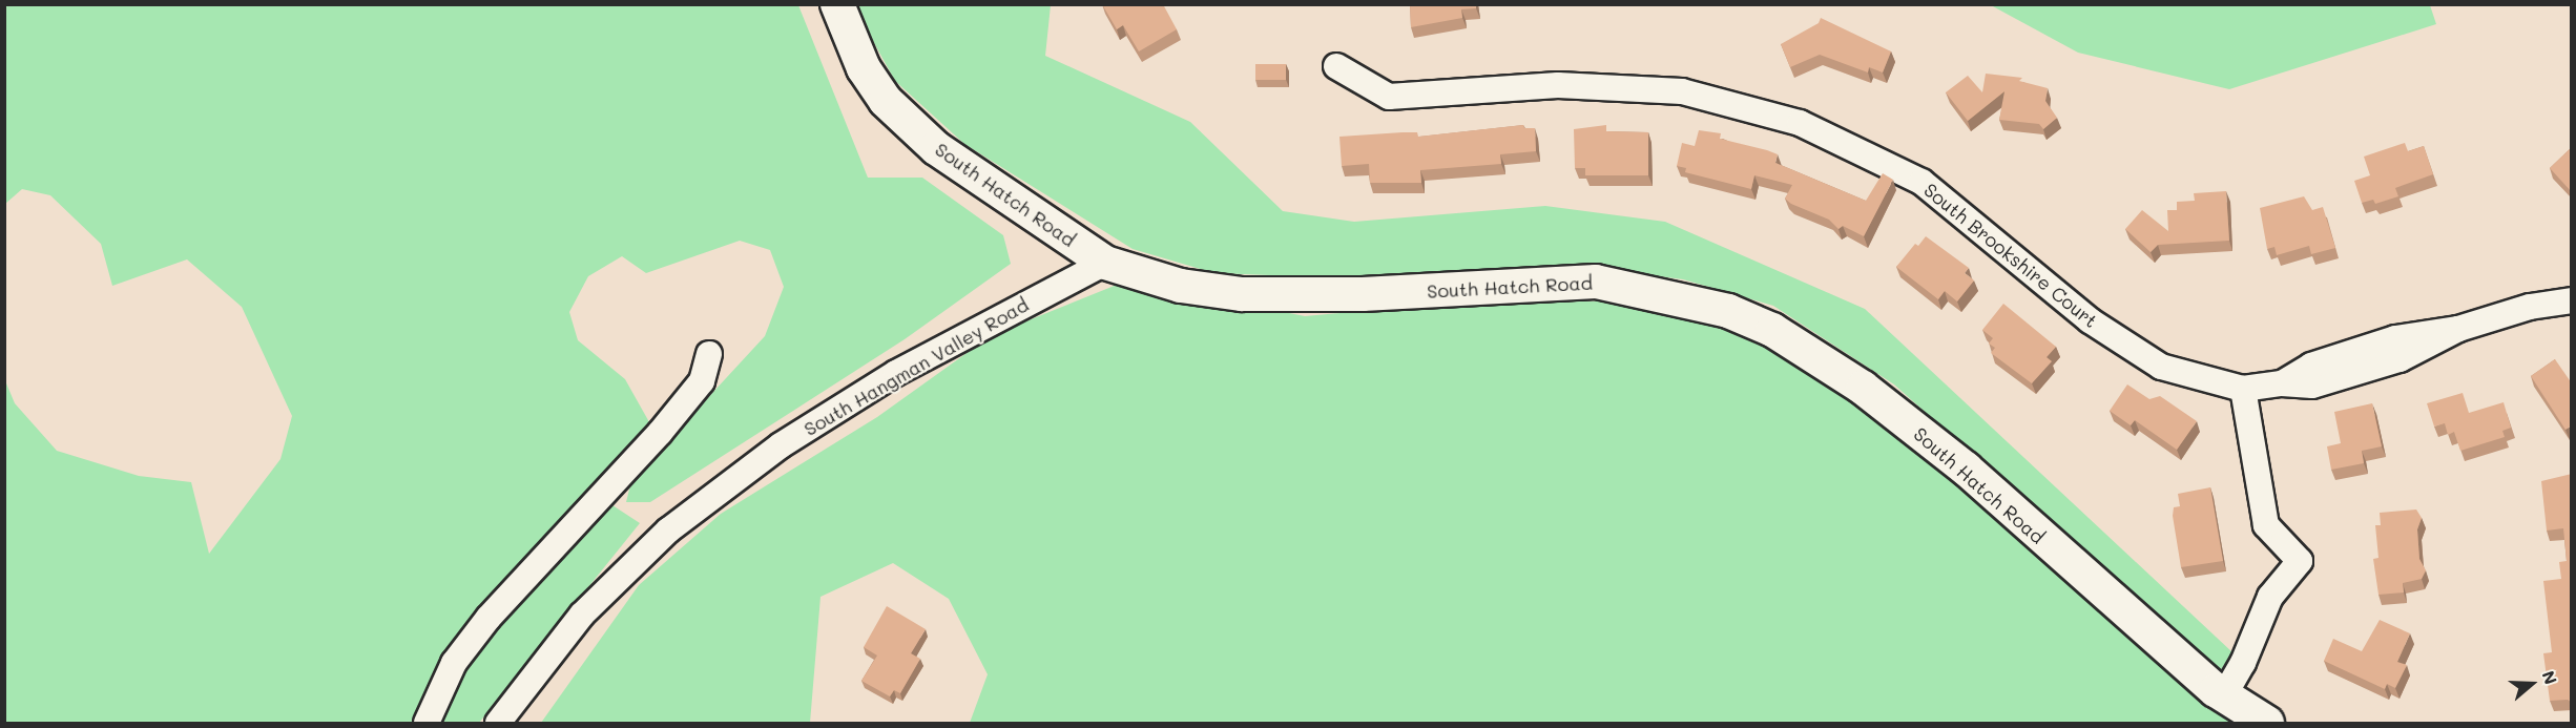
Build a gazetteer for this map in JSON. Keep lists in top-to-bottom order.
{
  "streets": {
    "main road": ["South Hatch Road"],
    "street": ["South Brookshire Court", "South Hangman Valley Road"]
  },
  "crossings": [
    ["South Hatch Road", "South Hangman Valley Road"]
  ],
  "north": "right"
}
